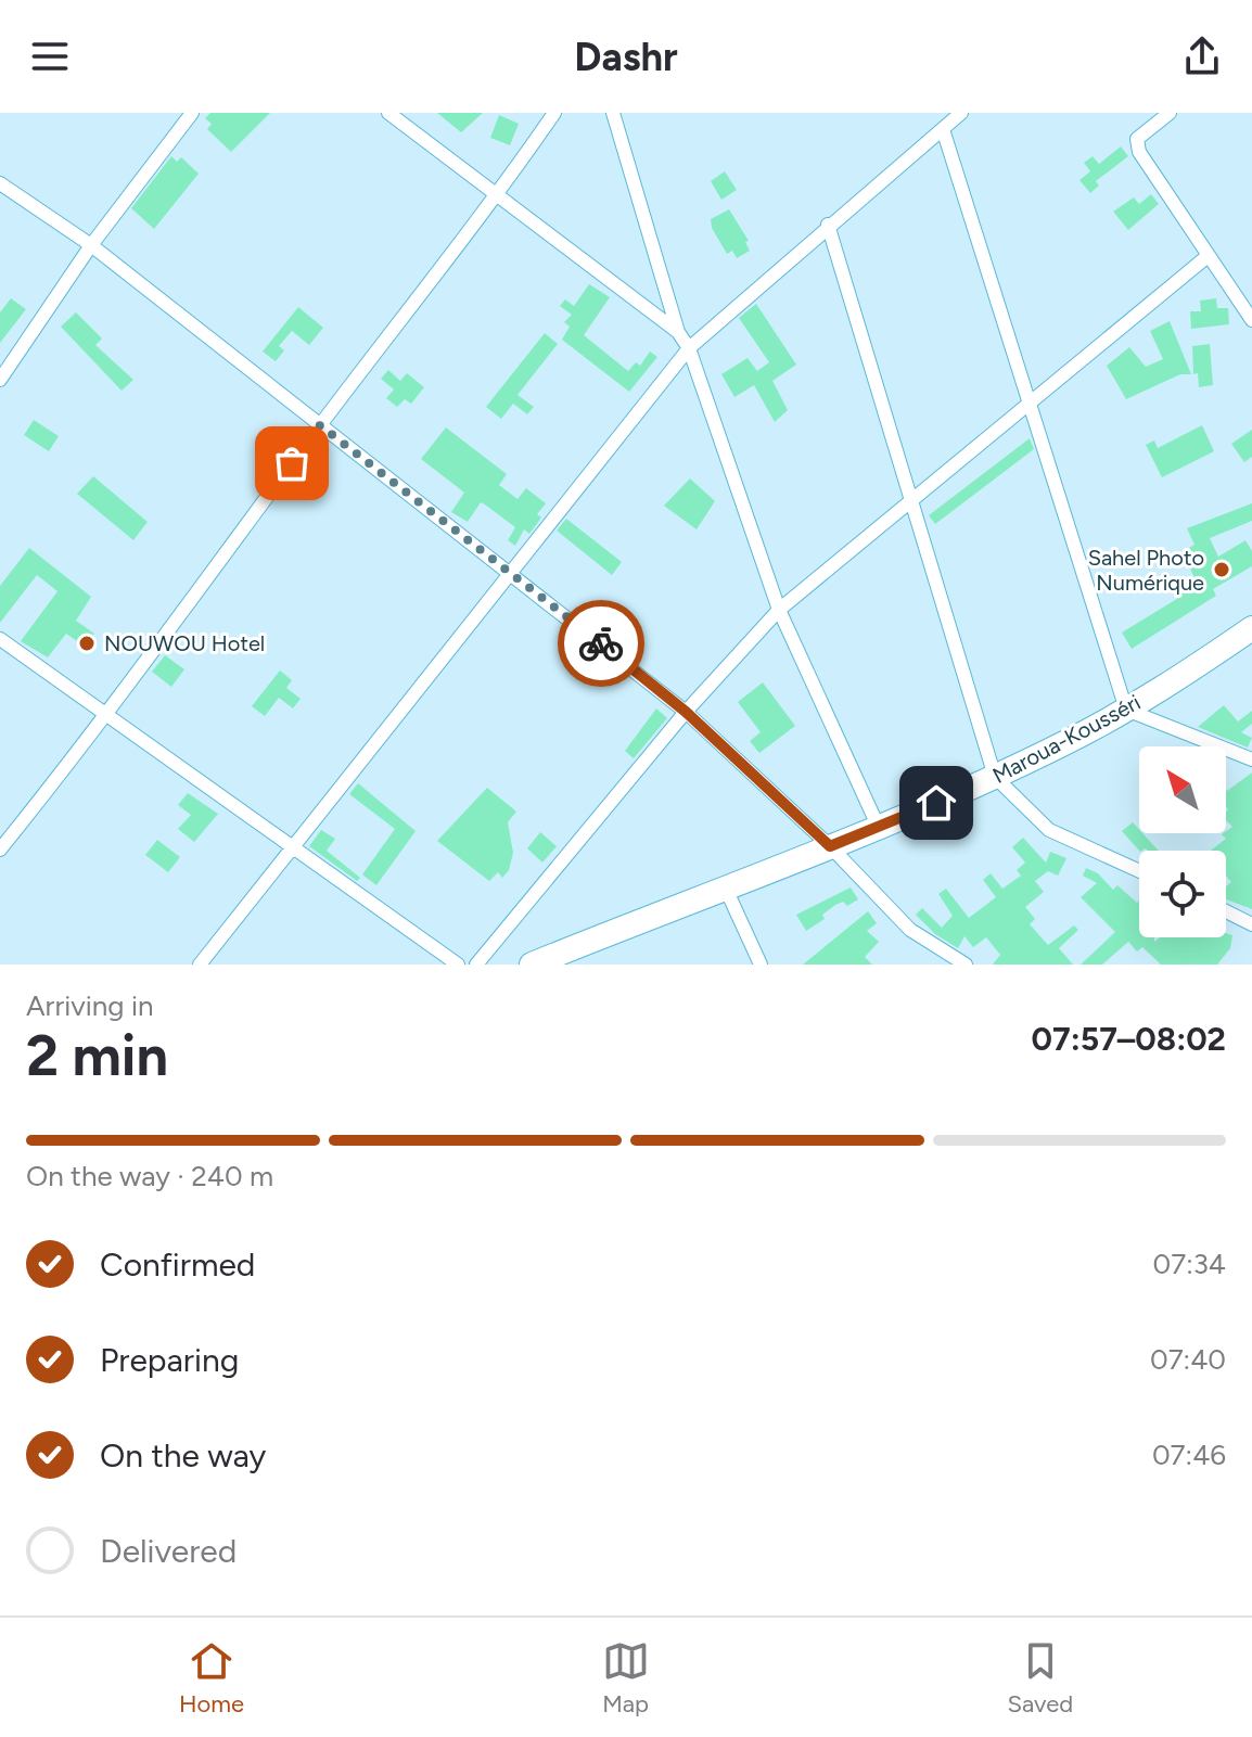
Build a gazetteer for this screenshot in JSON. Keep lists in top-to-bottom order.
{
  "streets": {
    "highway": ["Maroua-Kousséri"]
  },
  "places": ["Sahel Photo Numérique", "NOUWOU Hotel"],
  "north": "top left",
  "page": {
    "header": "Dashr",
    "heading": ["2 min", "Arriving in", "07:57–08:02"],
    "bar": "On the way · 240 m",
    "list": [
      ["Confirmed", "07:34"],
      ["Preparing", "07:40"],
      ["On the way", "07:46"],
      "Delivered"
    ],
    "tabs": ["Home", "Map", "Saved"]
  }
}
